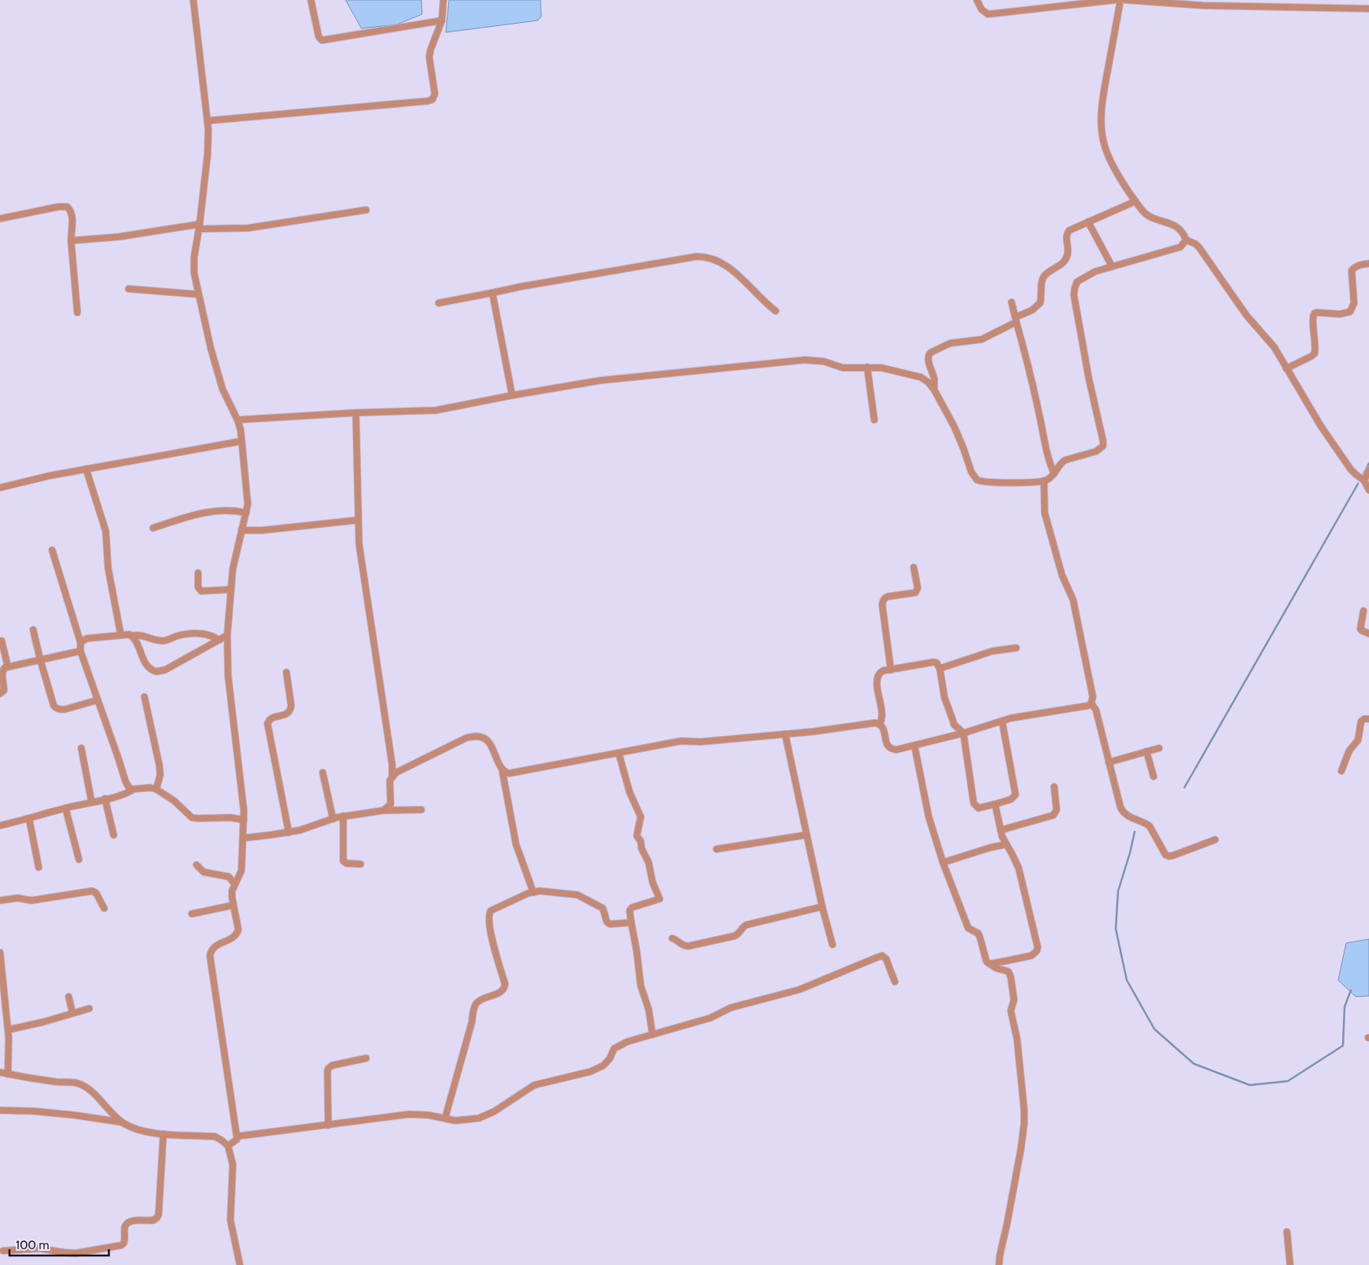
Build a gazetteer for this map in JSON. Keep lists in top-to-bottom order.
{
  "scale_bar": "100 m"
}
